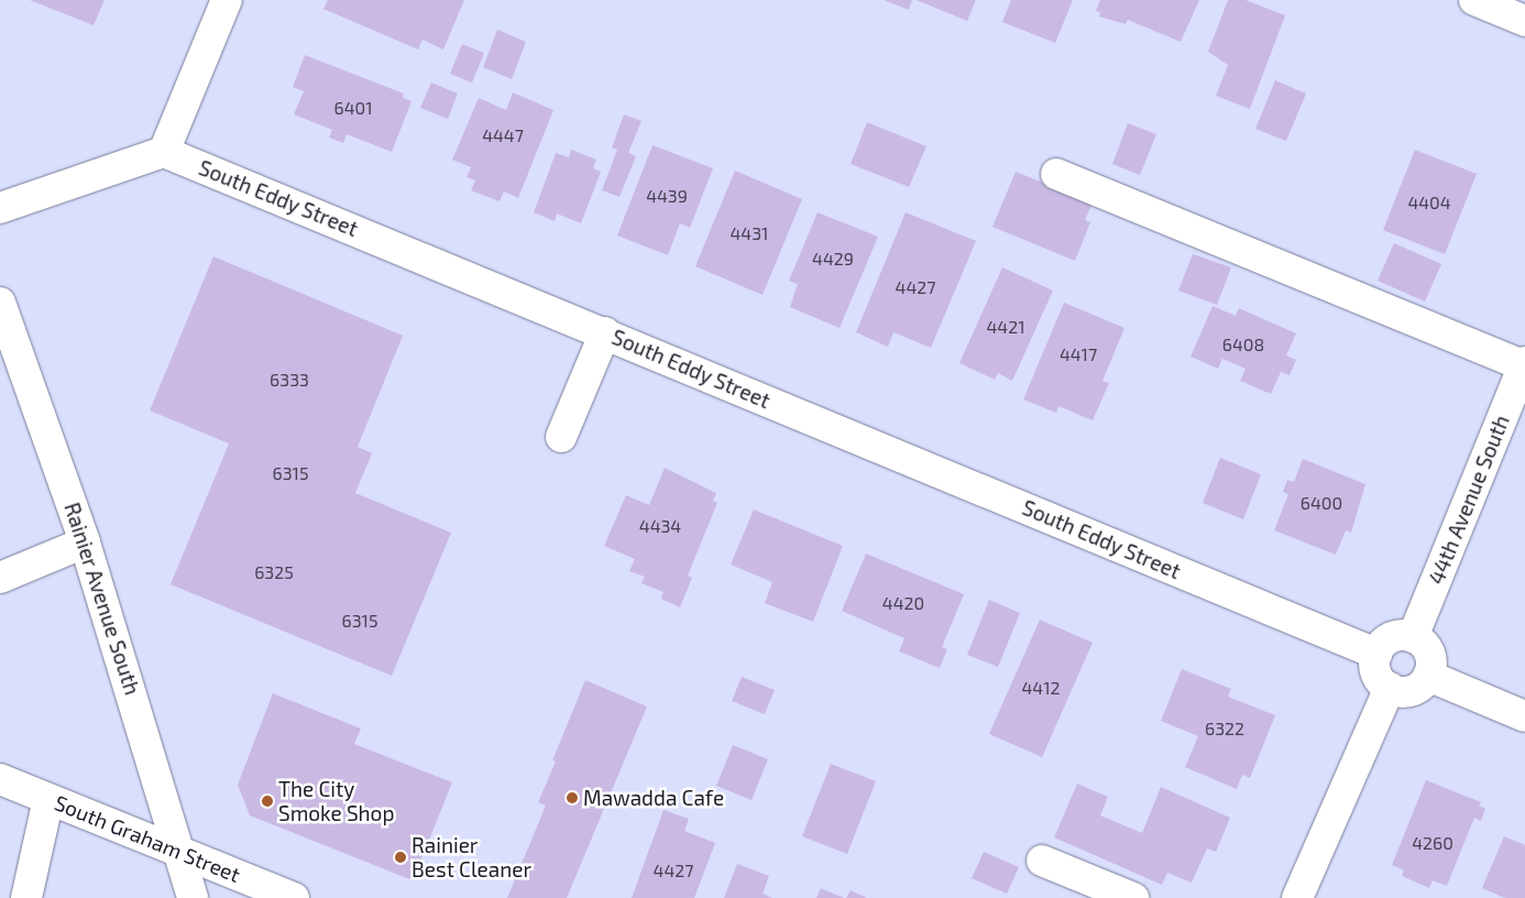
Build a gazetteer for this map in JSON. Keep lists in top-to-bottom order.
{
  "streets": {
    "street": [
      "South Eddy Street",
      "44th Avenue South",
      "Rainier Avenue South",
      "South Graham Street"
    ]
  },
  "crossings": [
    ["South Eddy Street", "44th Avenue South"],
    ["Rainier Avenue South", "South Graham Street"]
  ],
  "places": ["Mawadda Cafe", "The City Smoke Shop", "Rainier Best Cleaner"],
  "house_numbers": [
    "6401",
    "4447",
    "4439",
    "4404",
    "4431",
    "4429",
    "4427",
    "4421",
    "6408",
    "4417",
    "6333",
    "6315",
    "6400",
    "4434",
    "6325",
    "4420",
    "6315",
    "4412",
    "6322",
    "4260",
    "4427"
  ]
}
